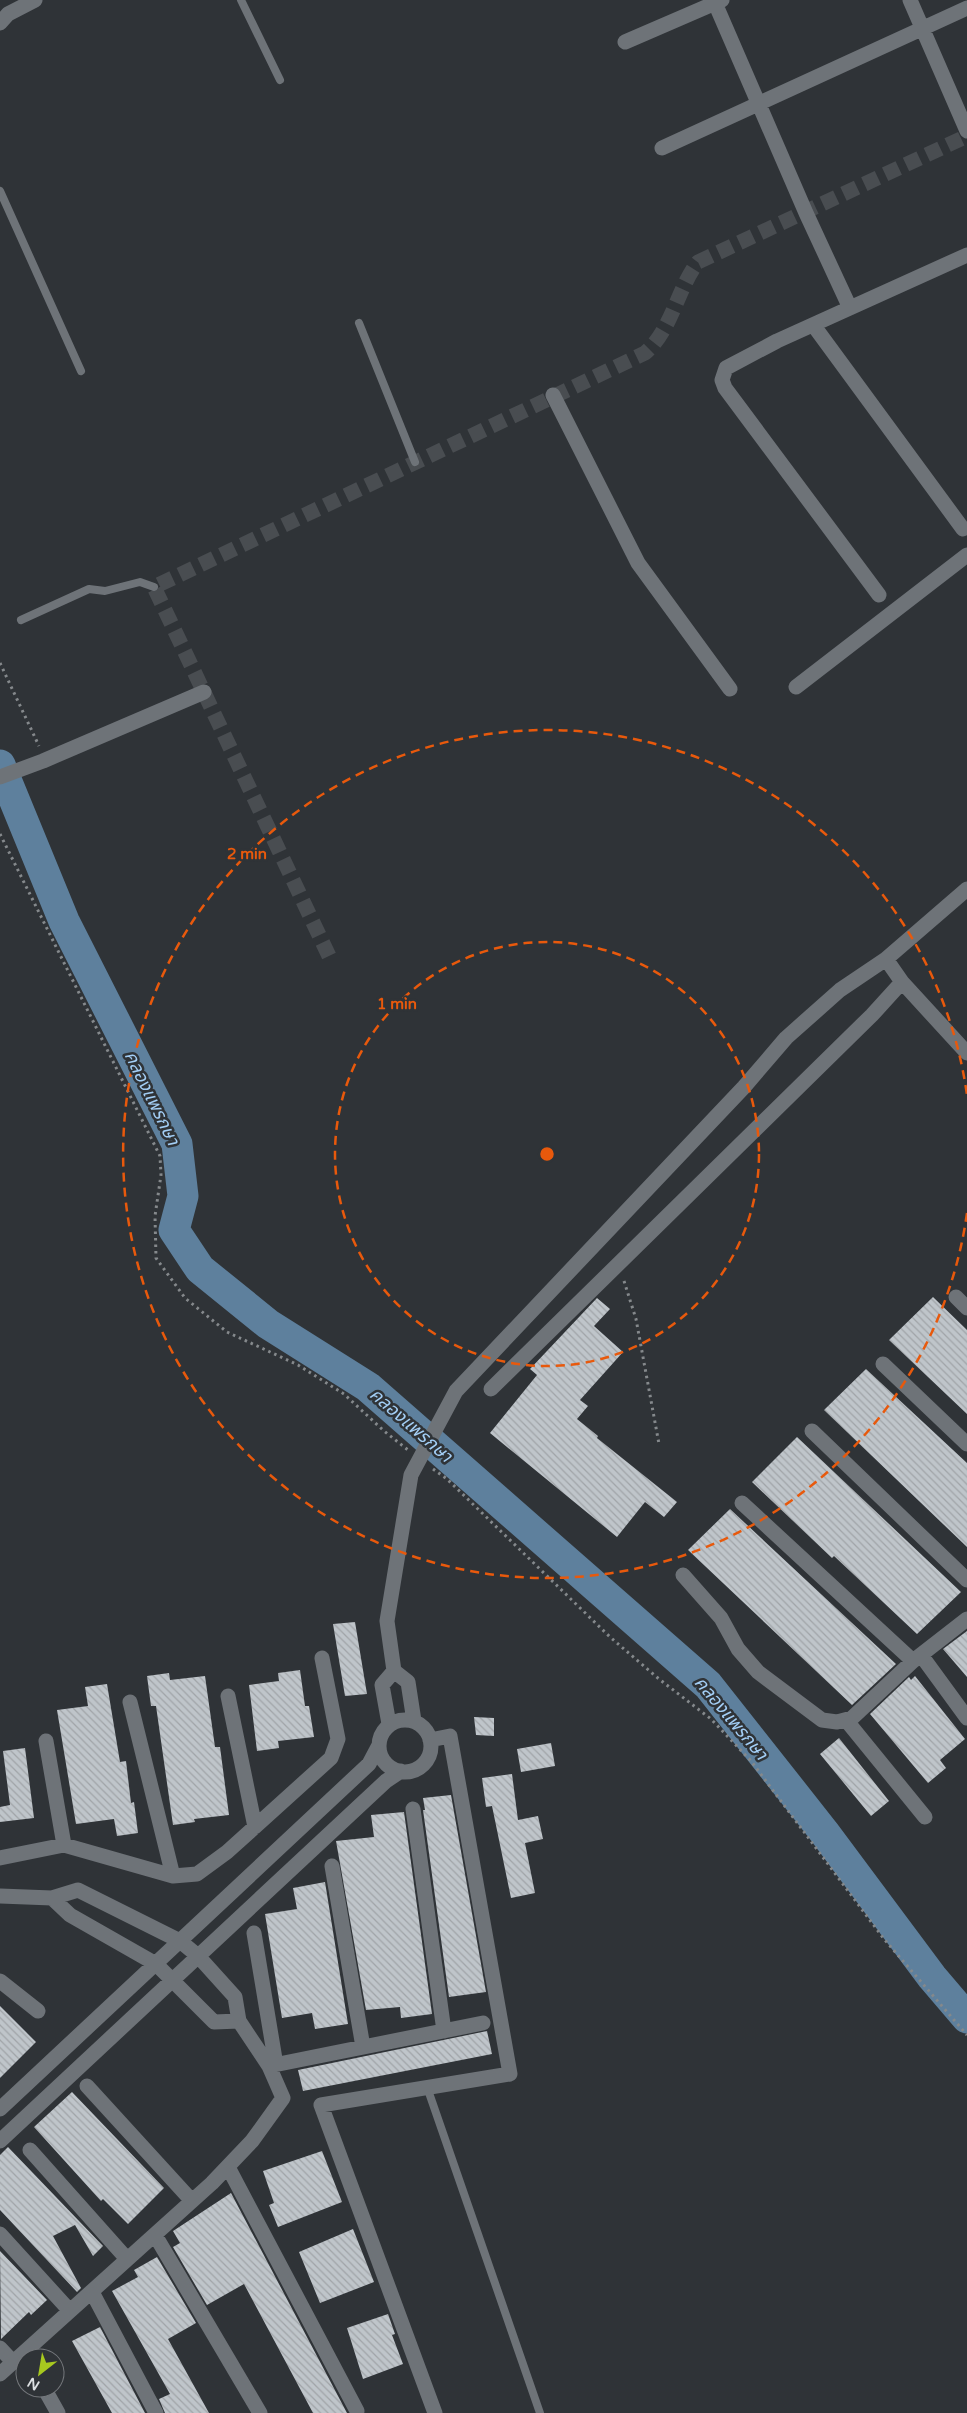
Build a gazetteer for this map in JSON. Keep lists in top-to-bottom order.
{
  "water": ["คลองแพรกษา"],
  "north": "bottom left",
  "rings": ["2 min", "1 min"]
}
